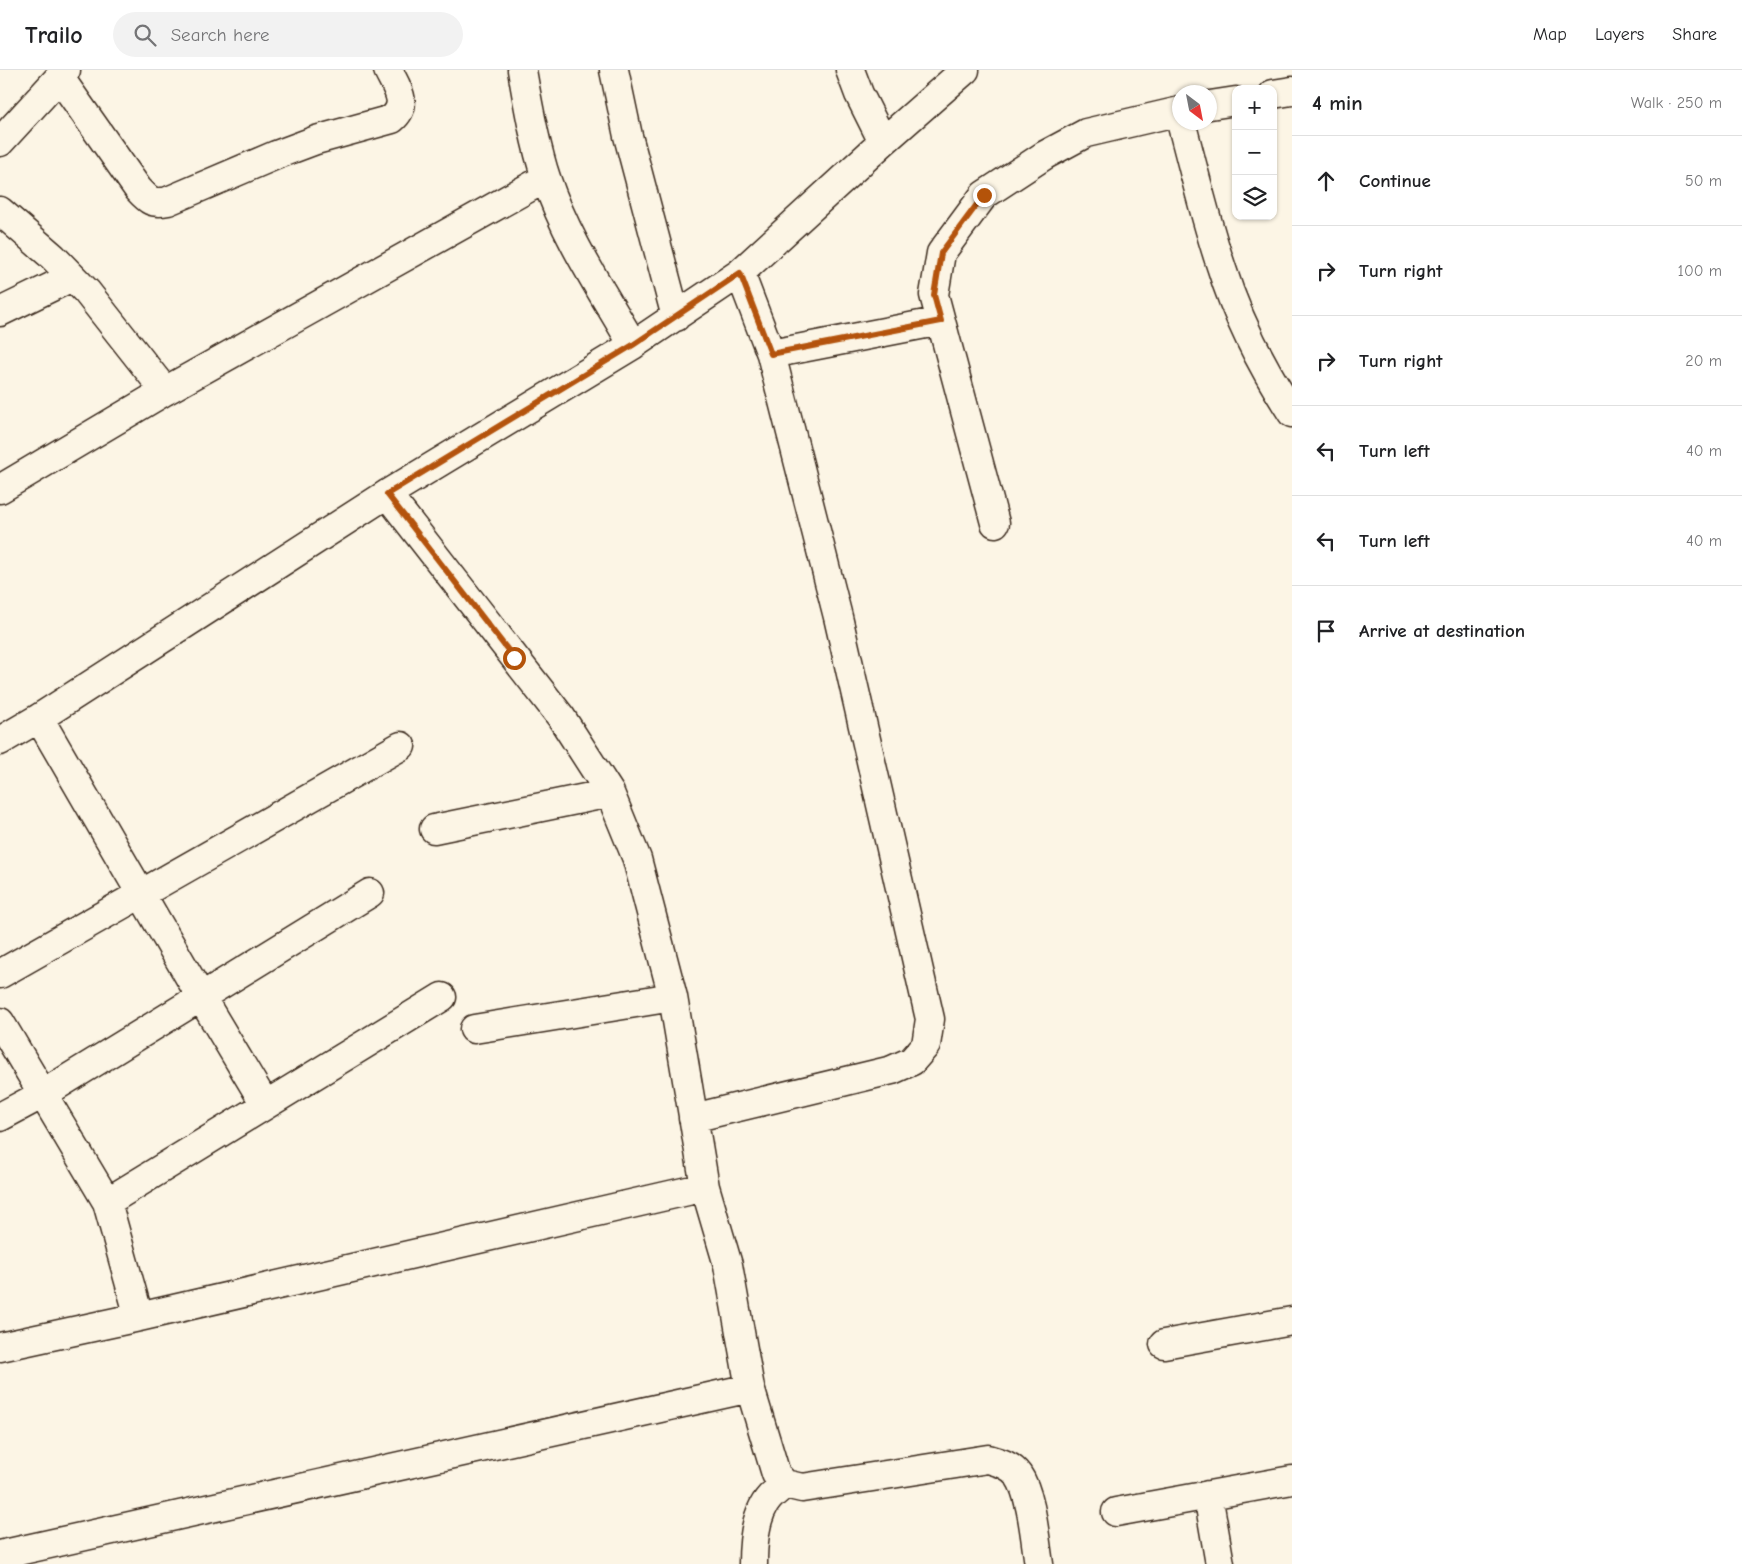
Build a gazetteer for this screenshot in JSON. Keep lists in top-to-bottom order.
{
  "north": "bottom right",
  "page": {
    "header": "Trailo",
    "search": "Search here",
    "nav": ["Map", "Layers", "Share"],
    "heading": ["4 min", "Walk · 250 m"],
    "map_buttons": ["+", "−"],
    "list": [
      ["Continue", "50 m"],
      ["Turn right", "100 m"],
      ["Turn right", "20 m"],
      ["Turn left", "40 m"],
      ["Turn left", "40 m"],
      "Arrive at destination"
    ]
  }
}
